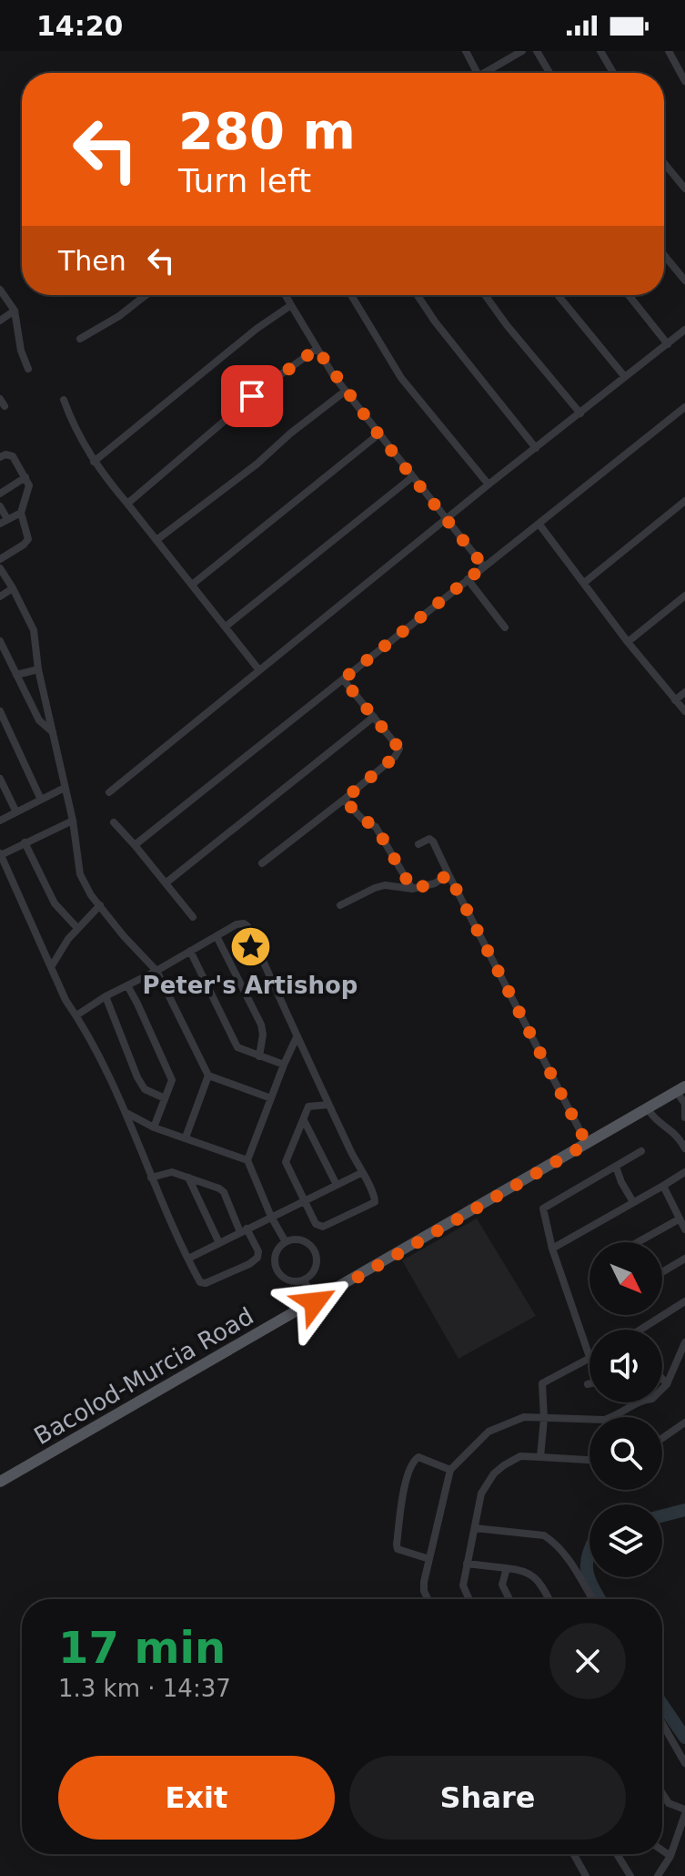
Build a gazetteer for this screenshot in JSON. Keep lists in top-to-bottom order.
{
  "streets": {
    "main road": ["Bacolod-Murcia Road"]
  },
  "places": {
    "place": ["Peter's Artishop"]
  },
  "north": "bottom right",
  "page": {
    "status": "14:20",
    "turn": ["280 m", "Turn left"],
    "then": "Then",
    "heading": ["17 min", "1.3 km · 14:37"],
    "buttons": ["Exit", "Share"]
  }
}
